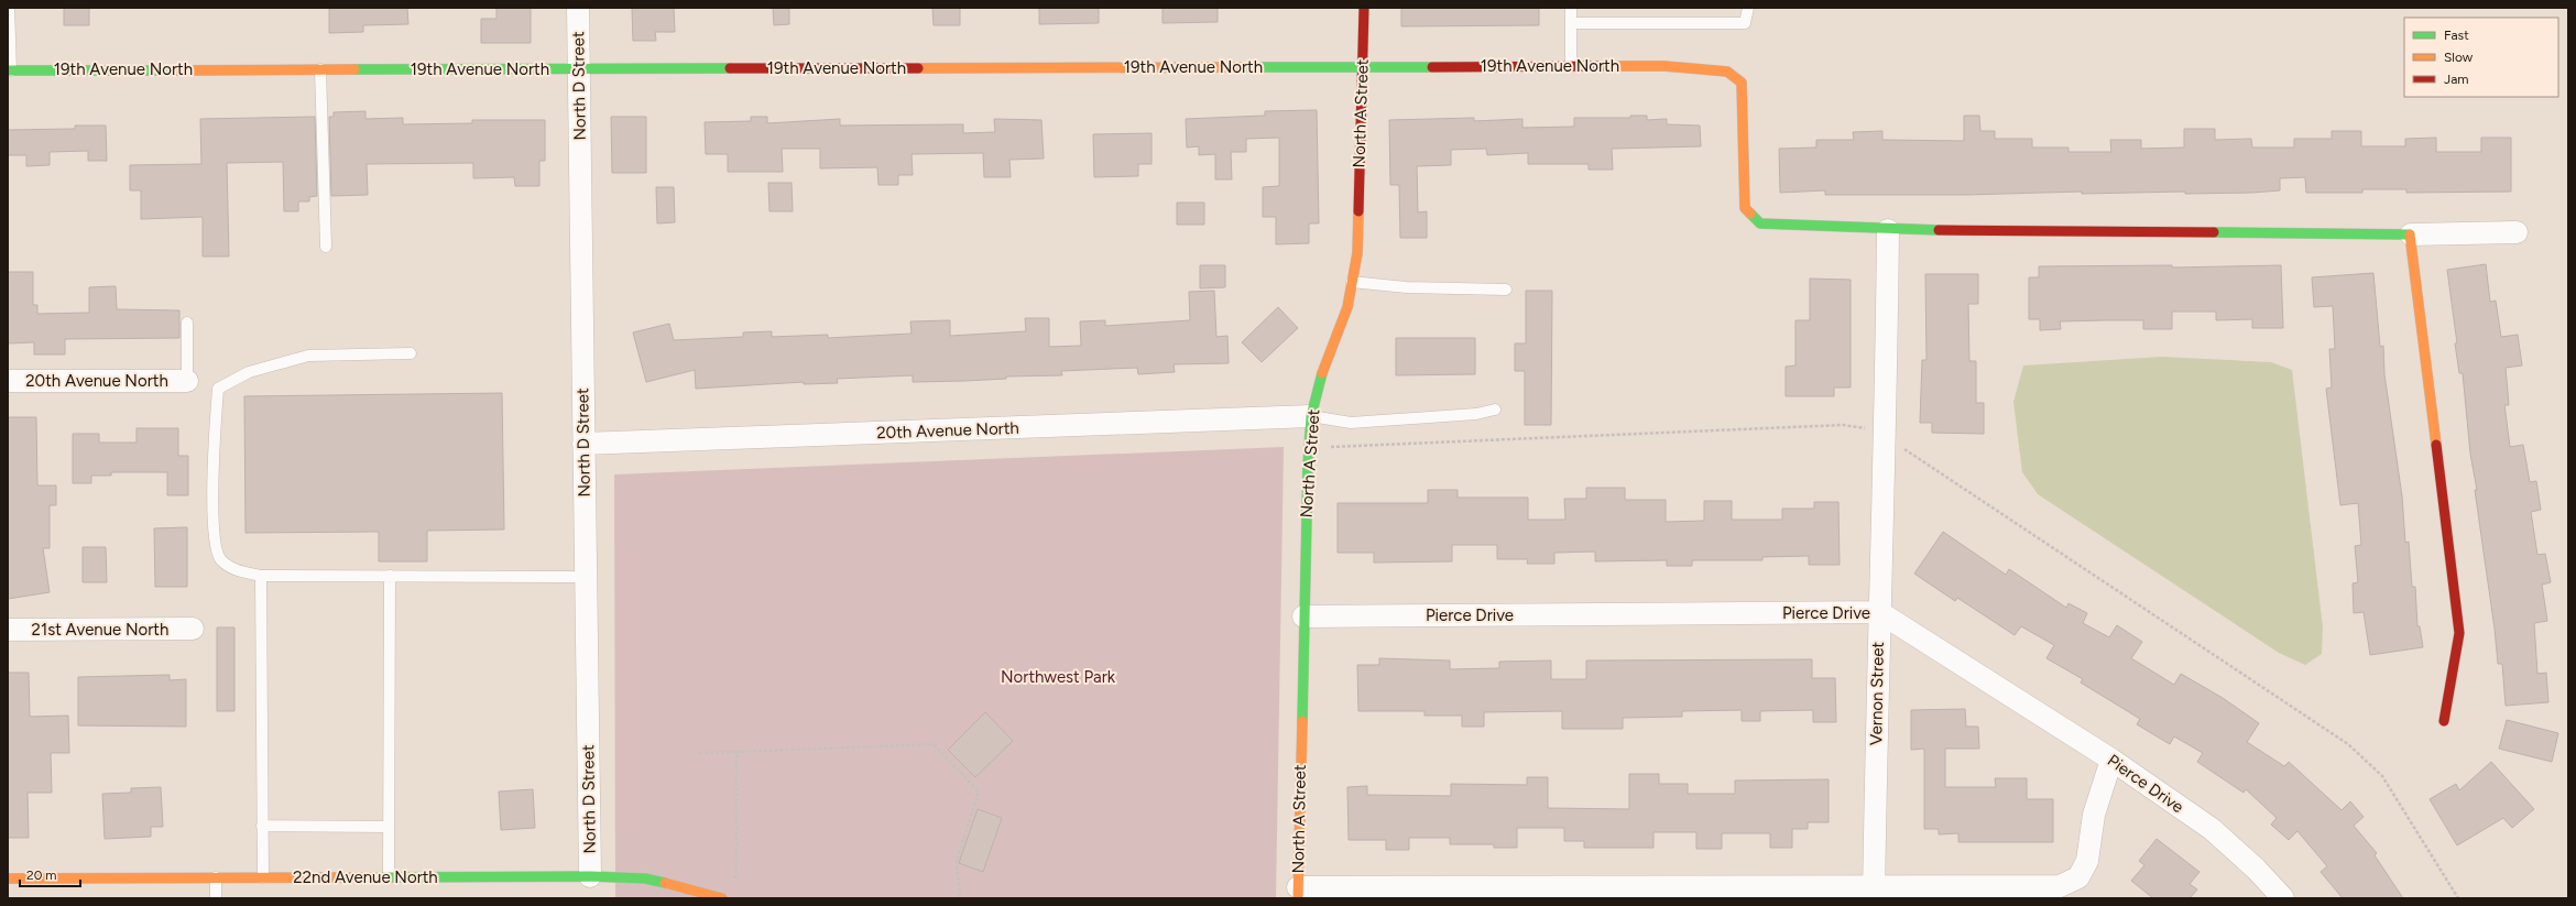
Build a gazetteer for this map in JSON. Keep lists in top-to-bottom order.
{
  "streets": {
    "street": [
      "19th Avenue North",
      "North D Street",
      "North A Street",
      "20th Avenue North",
      "Pierce Drive",
      "21st Avenue North",
      "Vernon Street",
      "22nd Avenue North"
    ]
  },
  "crossings": [
    ["19th Avenue North", "North D Street"],
    ["19th Avenue North", "North A Street"],
    ["19th Avenue North", "Vernon Street"],
    ["North D Street", "20th Avenue North"],
    ["North D Street", "22nd Avenue North"],
    ["North A Street", "20th Avenue North"],
    ["North A Street", "Pierce Drive"],
    ["Pierce Drive", "Vernon Street"]
  ],
  "parks": ["Northwest Park"],
  "legend": ["Fast", "Slow", "Jam"],
  "scale_bar": "20 m"
}
